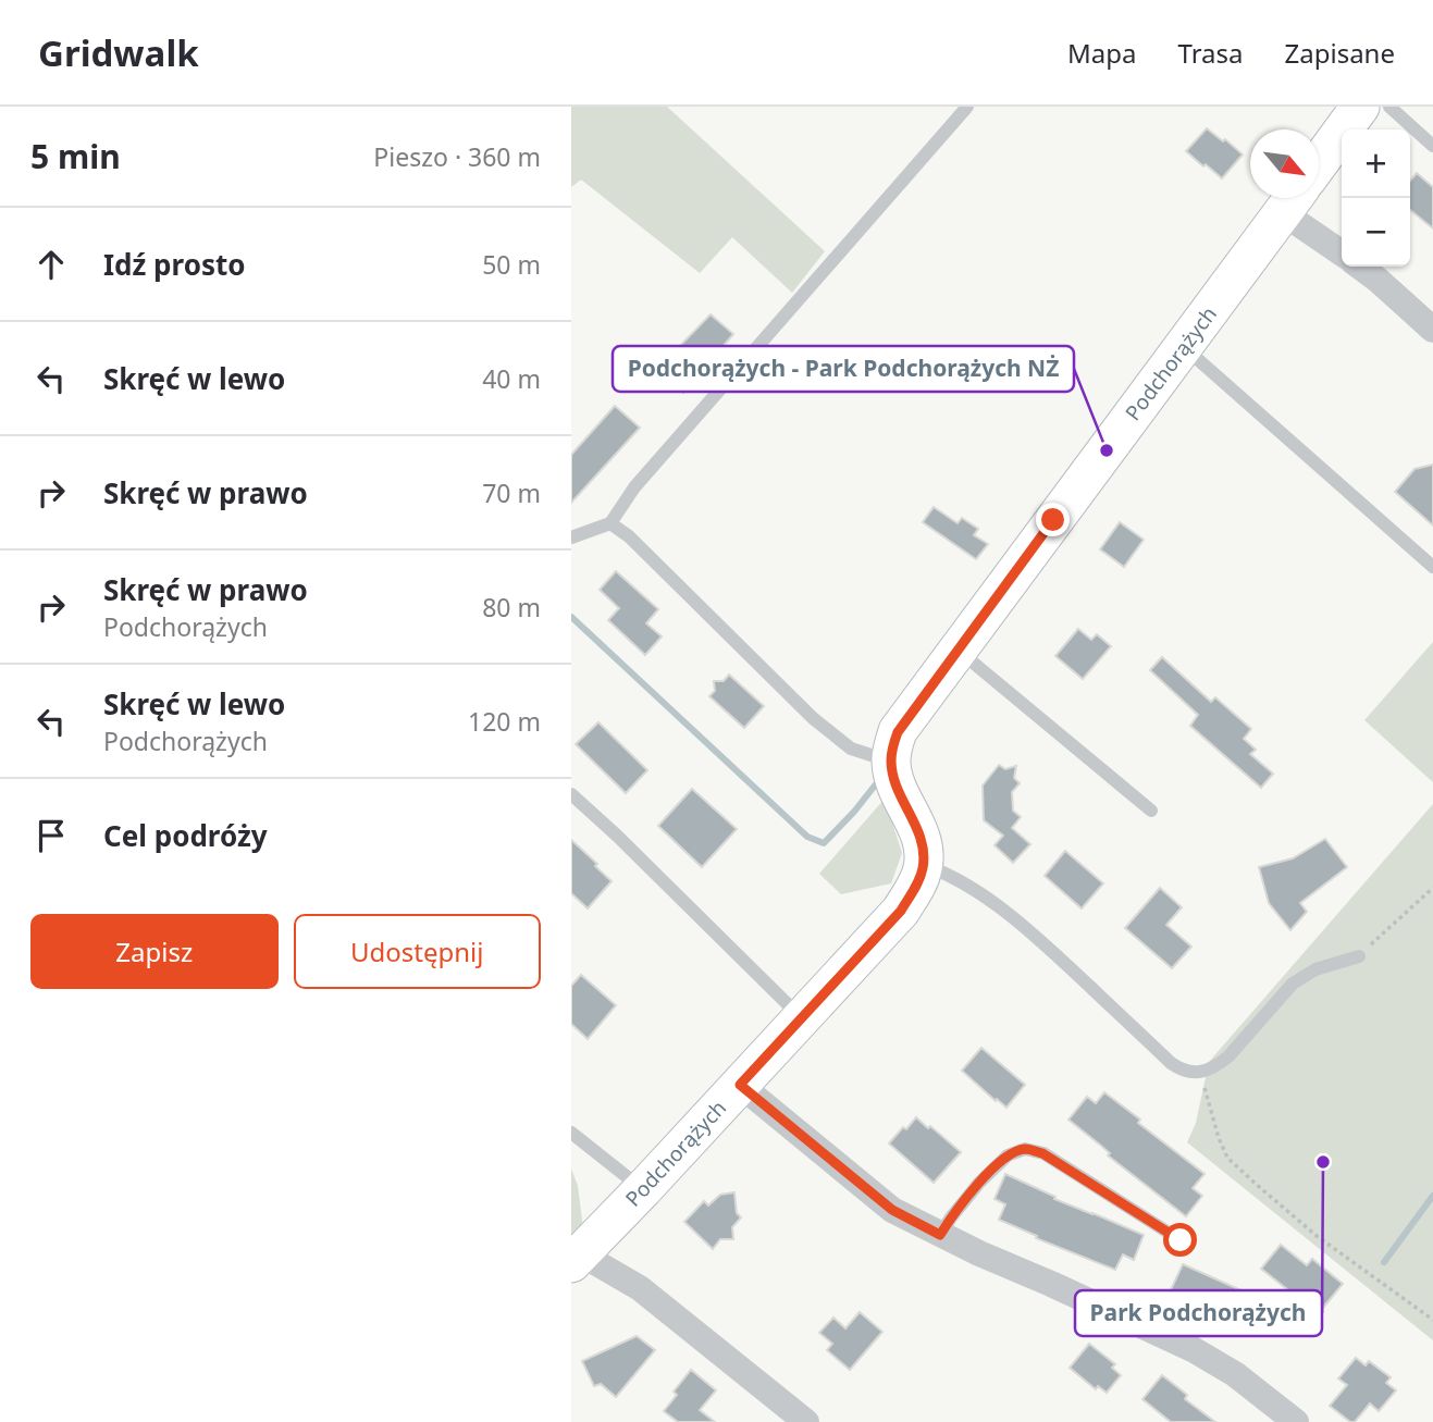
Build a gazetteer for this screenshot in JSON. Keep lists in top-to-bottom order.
{
  "streets": {
    "street": ["Podchorążych"]
  },
  "places": ["Podchorążych - Park Podchorążych NŻ", "Park Podchorążych"],
  "north": "bottom right",
  "page": {
    "header": "Gridwalk",
    "nav": ["Mapa", "Trasa", "Zapisane"],
    "heading": ["5 min", "Pieszo · 360 m"],
    "map_buttons": ["+", "−"],
    "list": [
      ["Idź prosto", "50 m"],
      ["Skręć w lewo", "40 m"],
      ["Skręć w prawo", "70 m"],
      ["Skręć w prawo", "Podchorążych", "80 m"],
      ["Skręć w lewo", "Podchorążych", "120 m"],
      "Cel podróży"
    ],
    "buttons": ["Zapisz", "Udostępnij"]
  }
}
